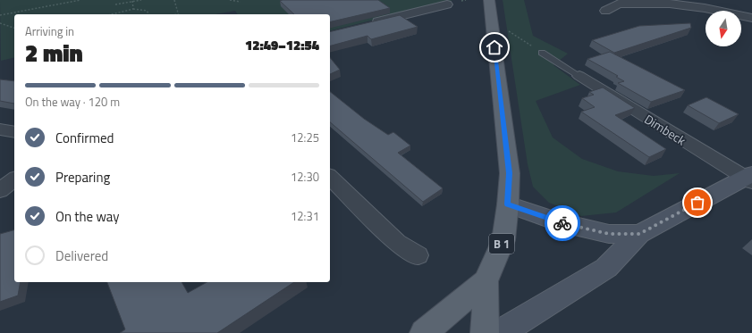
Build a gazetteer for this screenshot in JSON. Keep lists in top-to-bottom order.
{
  "streets": {
    "main road": ["B 1"],
    "street": ["Dimbeck"]
  },
  "north": "bottom",
  "page": {
    "heading": ["2 min", "Arriving in", "12:49–12:54"],
    "bar": "On the way · 120 m",
    "list": [
      ["Confirmed", "12:25"],
      ["Preparing", "12:30"],
      ["On the way", "12:31"],
      "Delivered"
    ]
  }
}
